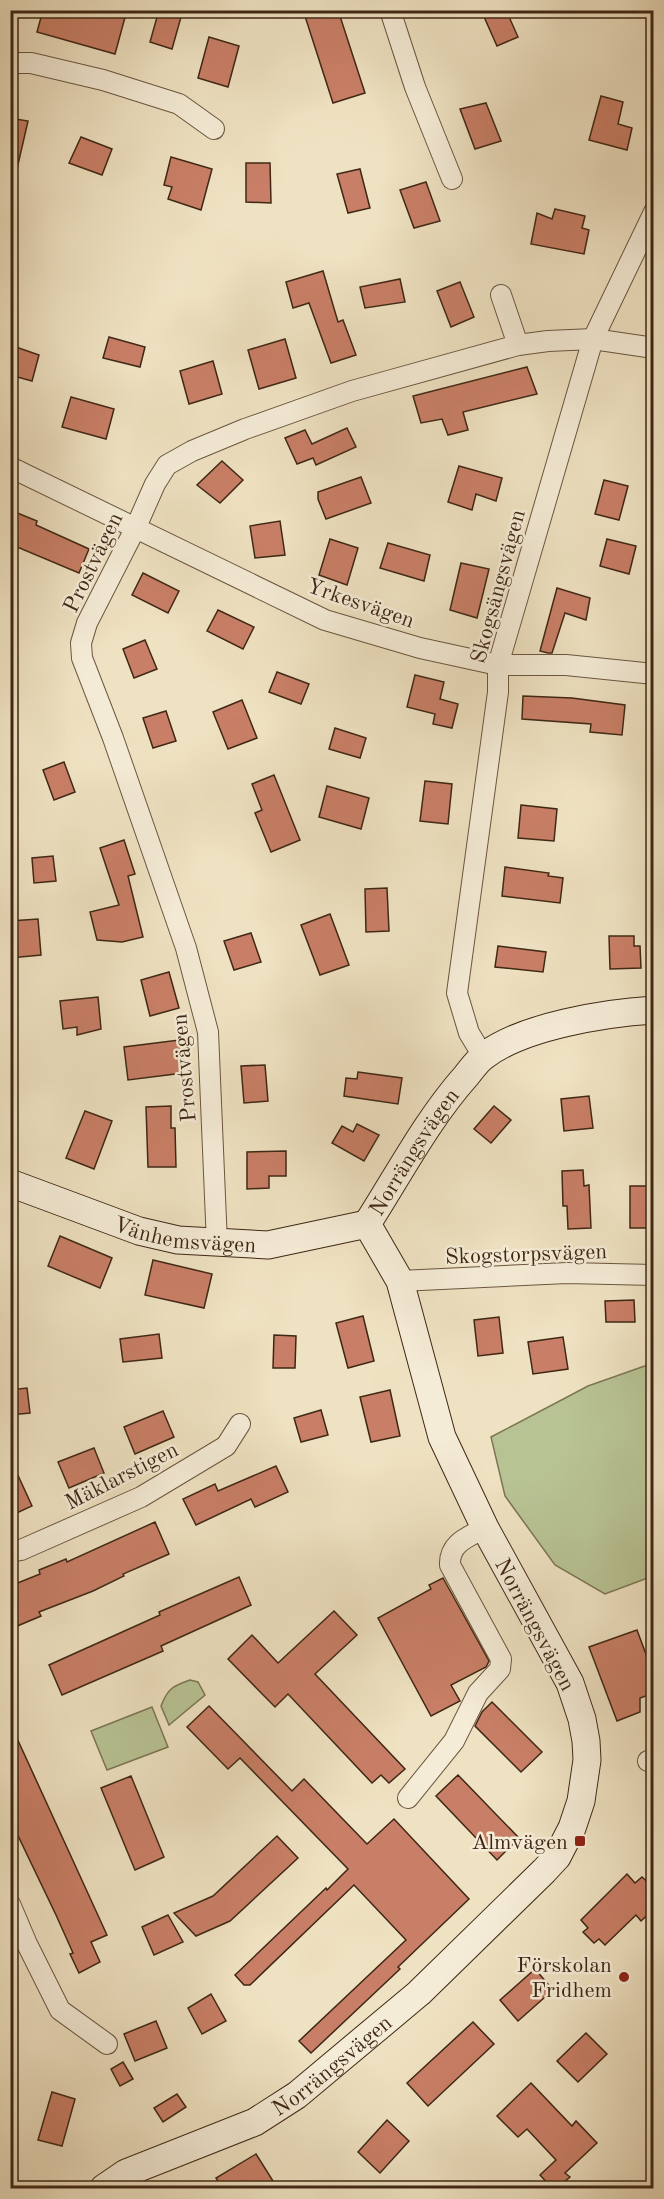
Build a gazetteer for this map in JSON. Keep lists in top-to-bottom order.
{
  "streets": {
    "street": [
      "Prostvägen",
      "Skogsängsvägen",
      "Yrkesvägen",
      "Norrängsvägen",
      "Vänhemsvägen",
      "Skogstorpsvägen",
      "Mäklarstigen"
    ]
  },
  "crossings": [
    ["Prostvägen", "Skogsängsvägen"],
    ["Prostvägen", "Yrkesvägen"],
    ["Prostvägen", "Vänhemsvägen"],
    ["Skogsängsvägen", "Yrkesvägen"],
    ["Skogsängsvägen", "Norrängsvägen"],
    ["Norrängsvägen", "Vänhemsvägen"],
    ["Norrängsvägen", "Skogstorpsvägen"]
  ],
  "places": {
    "transit": ["Almvägen"],
    "other": ["Förskolan Fridhem"]
  }
}
